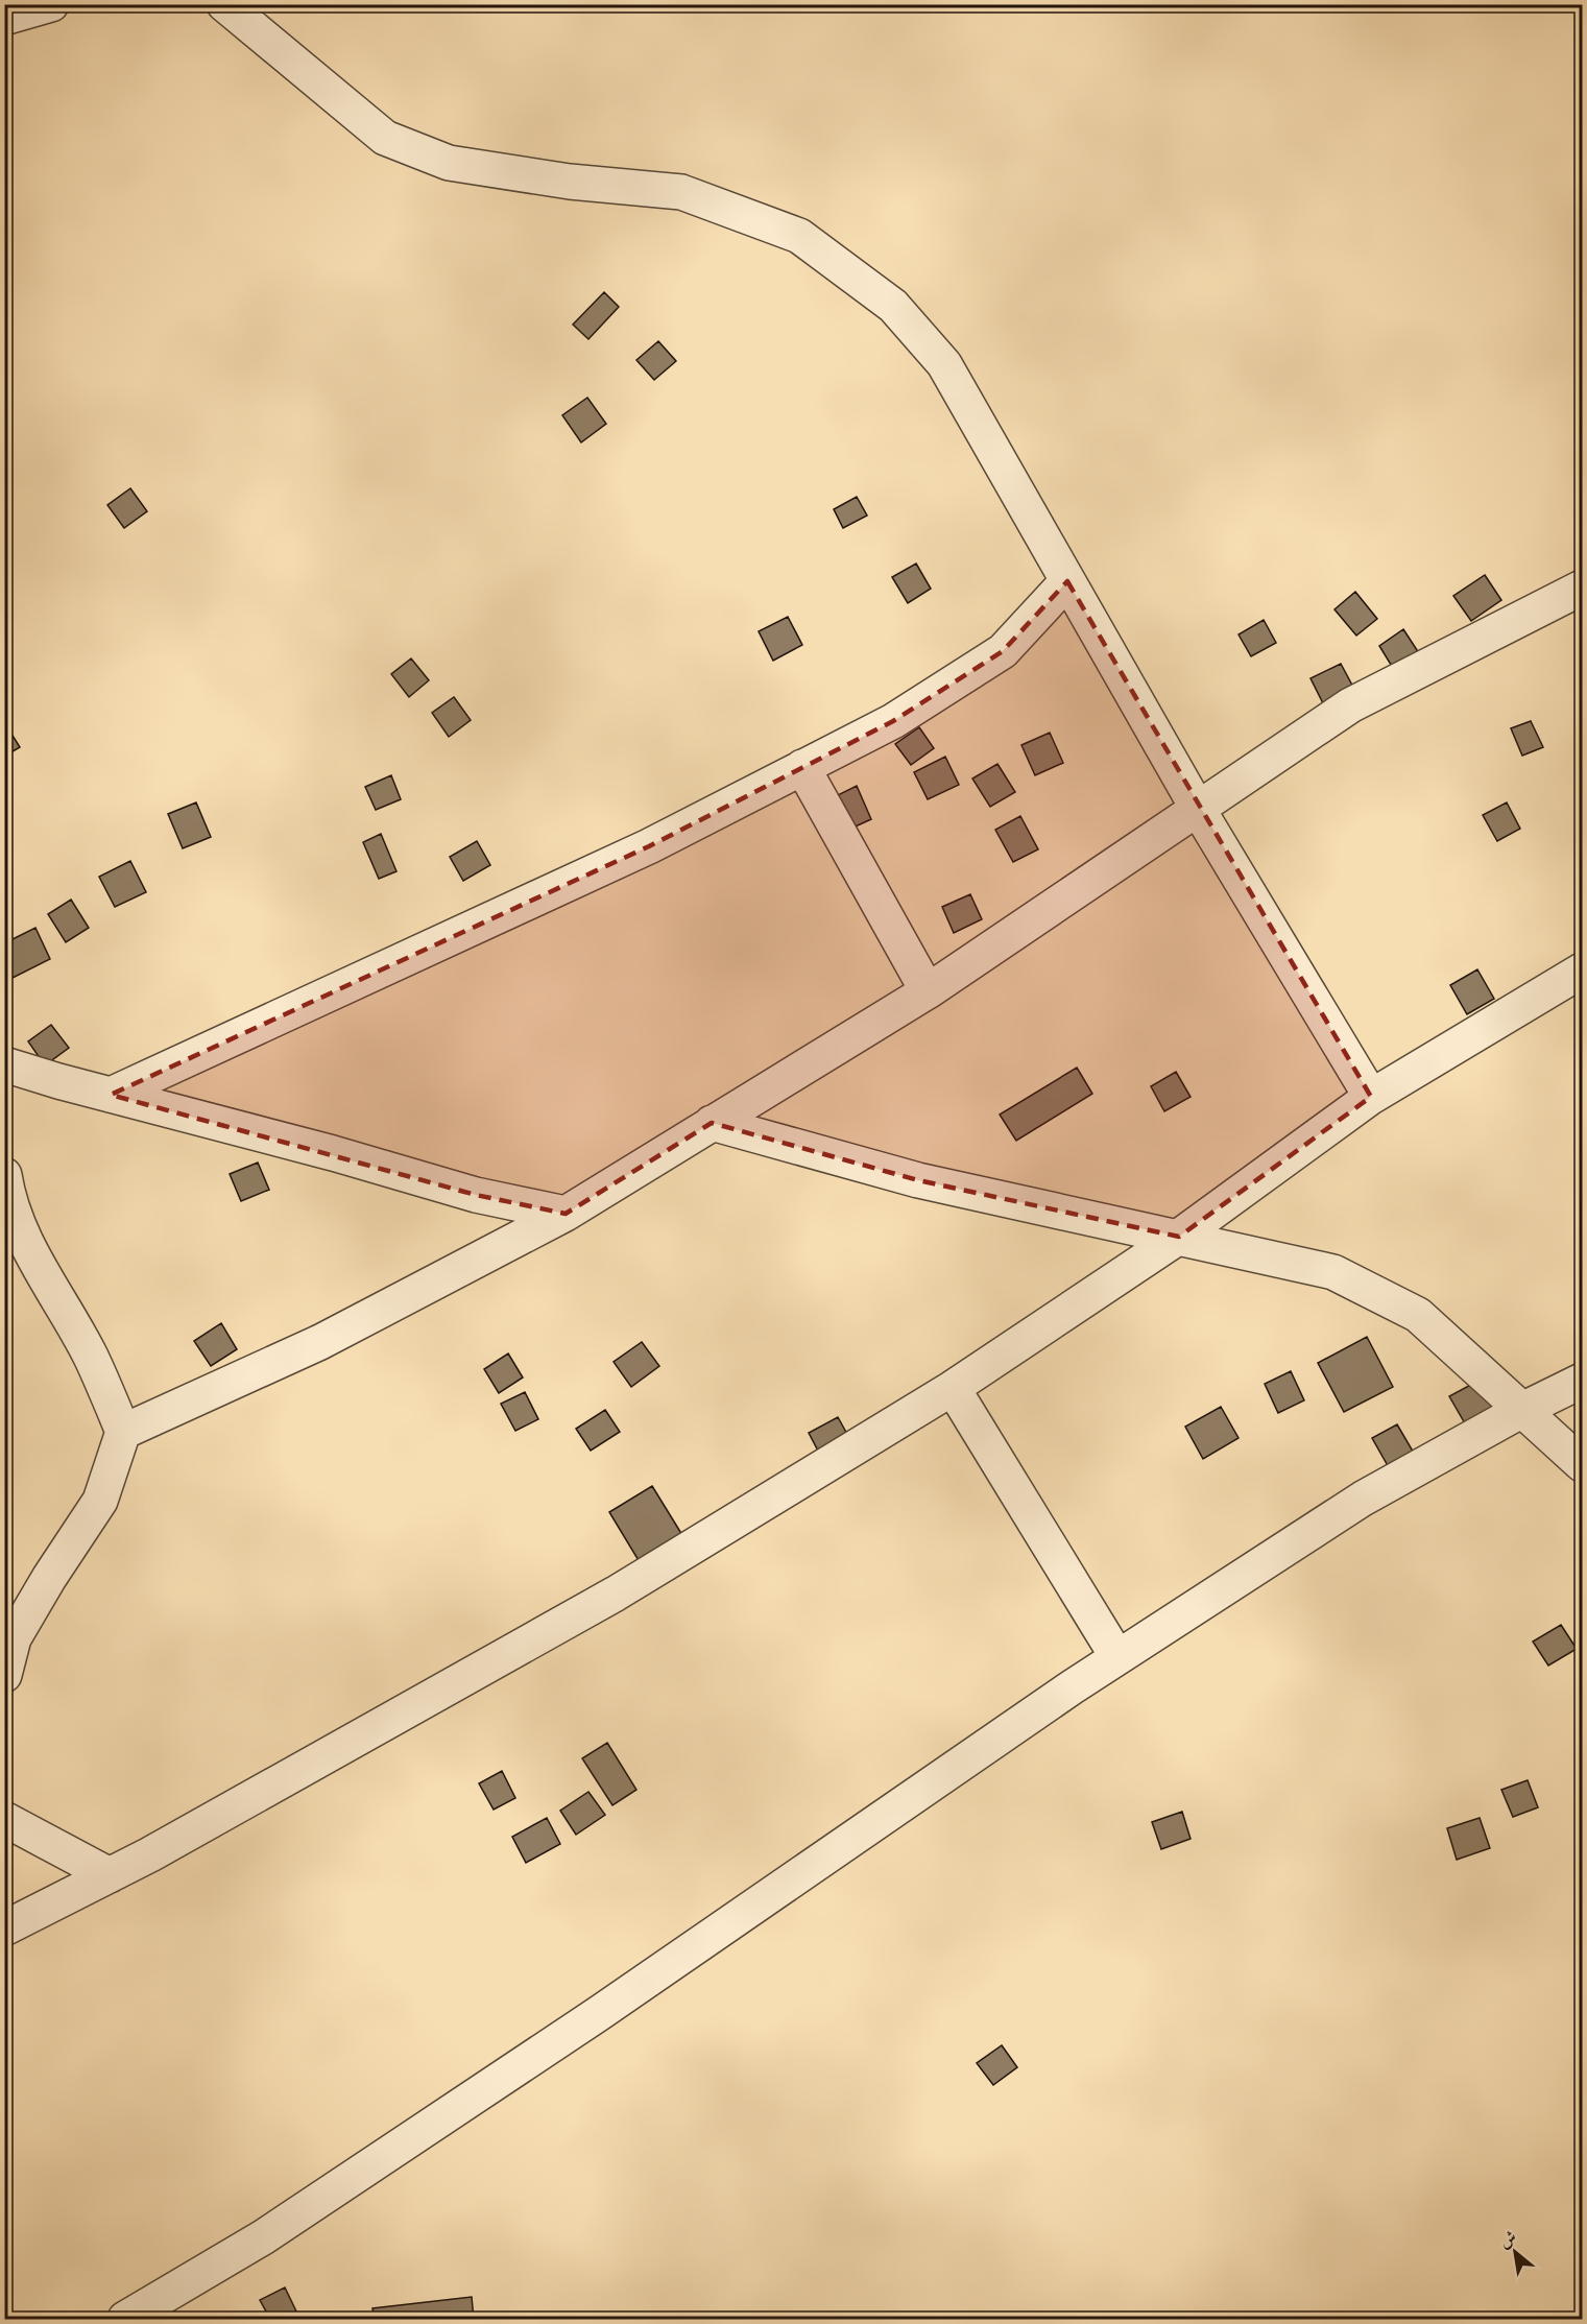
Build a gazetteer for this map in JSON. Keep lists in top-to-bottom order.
{
  "north": "top left"
}
